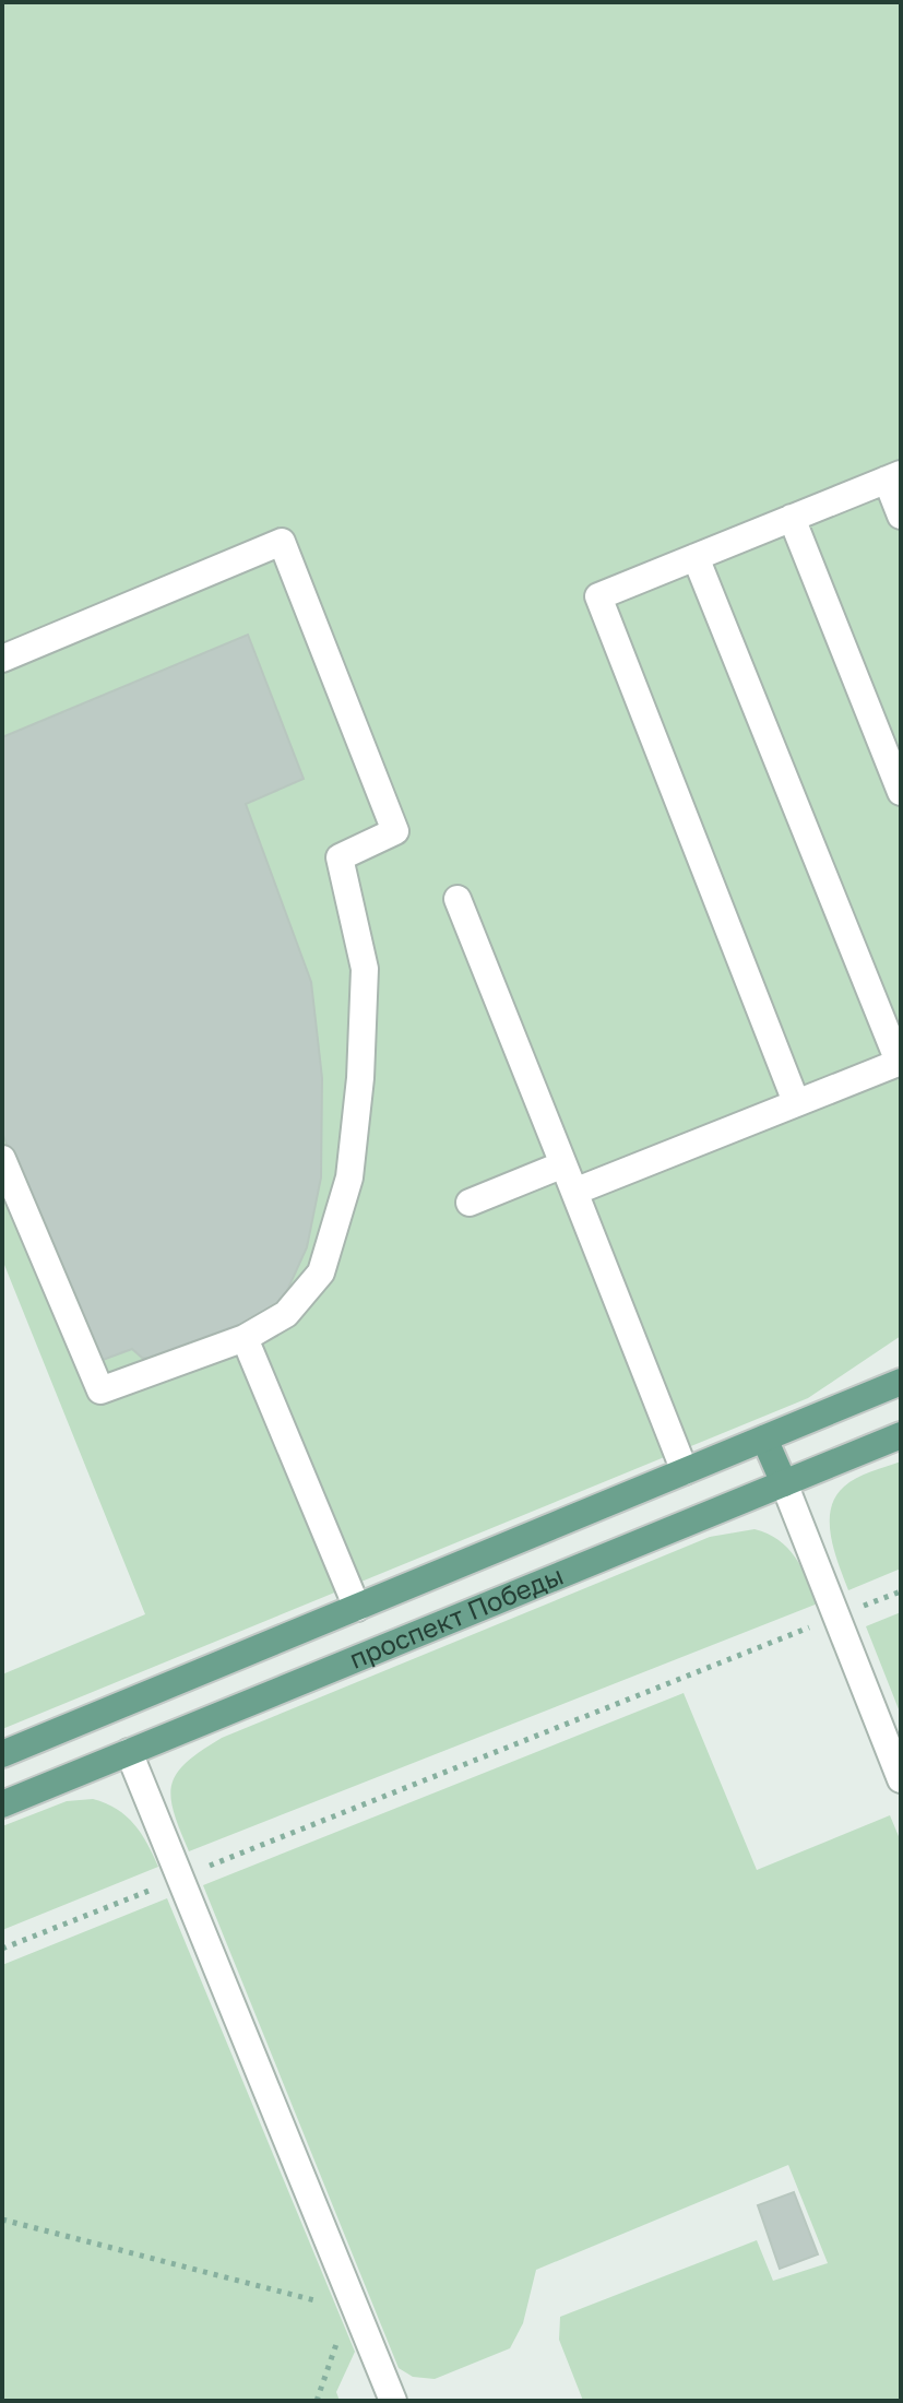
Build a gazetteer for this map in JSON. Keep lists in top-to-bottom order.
{
  "streets": {
    "main road": ["проспект Победы"]
  }
}
